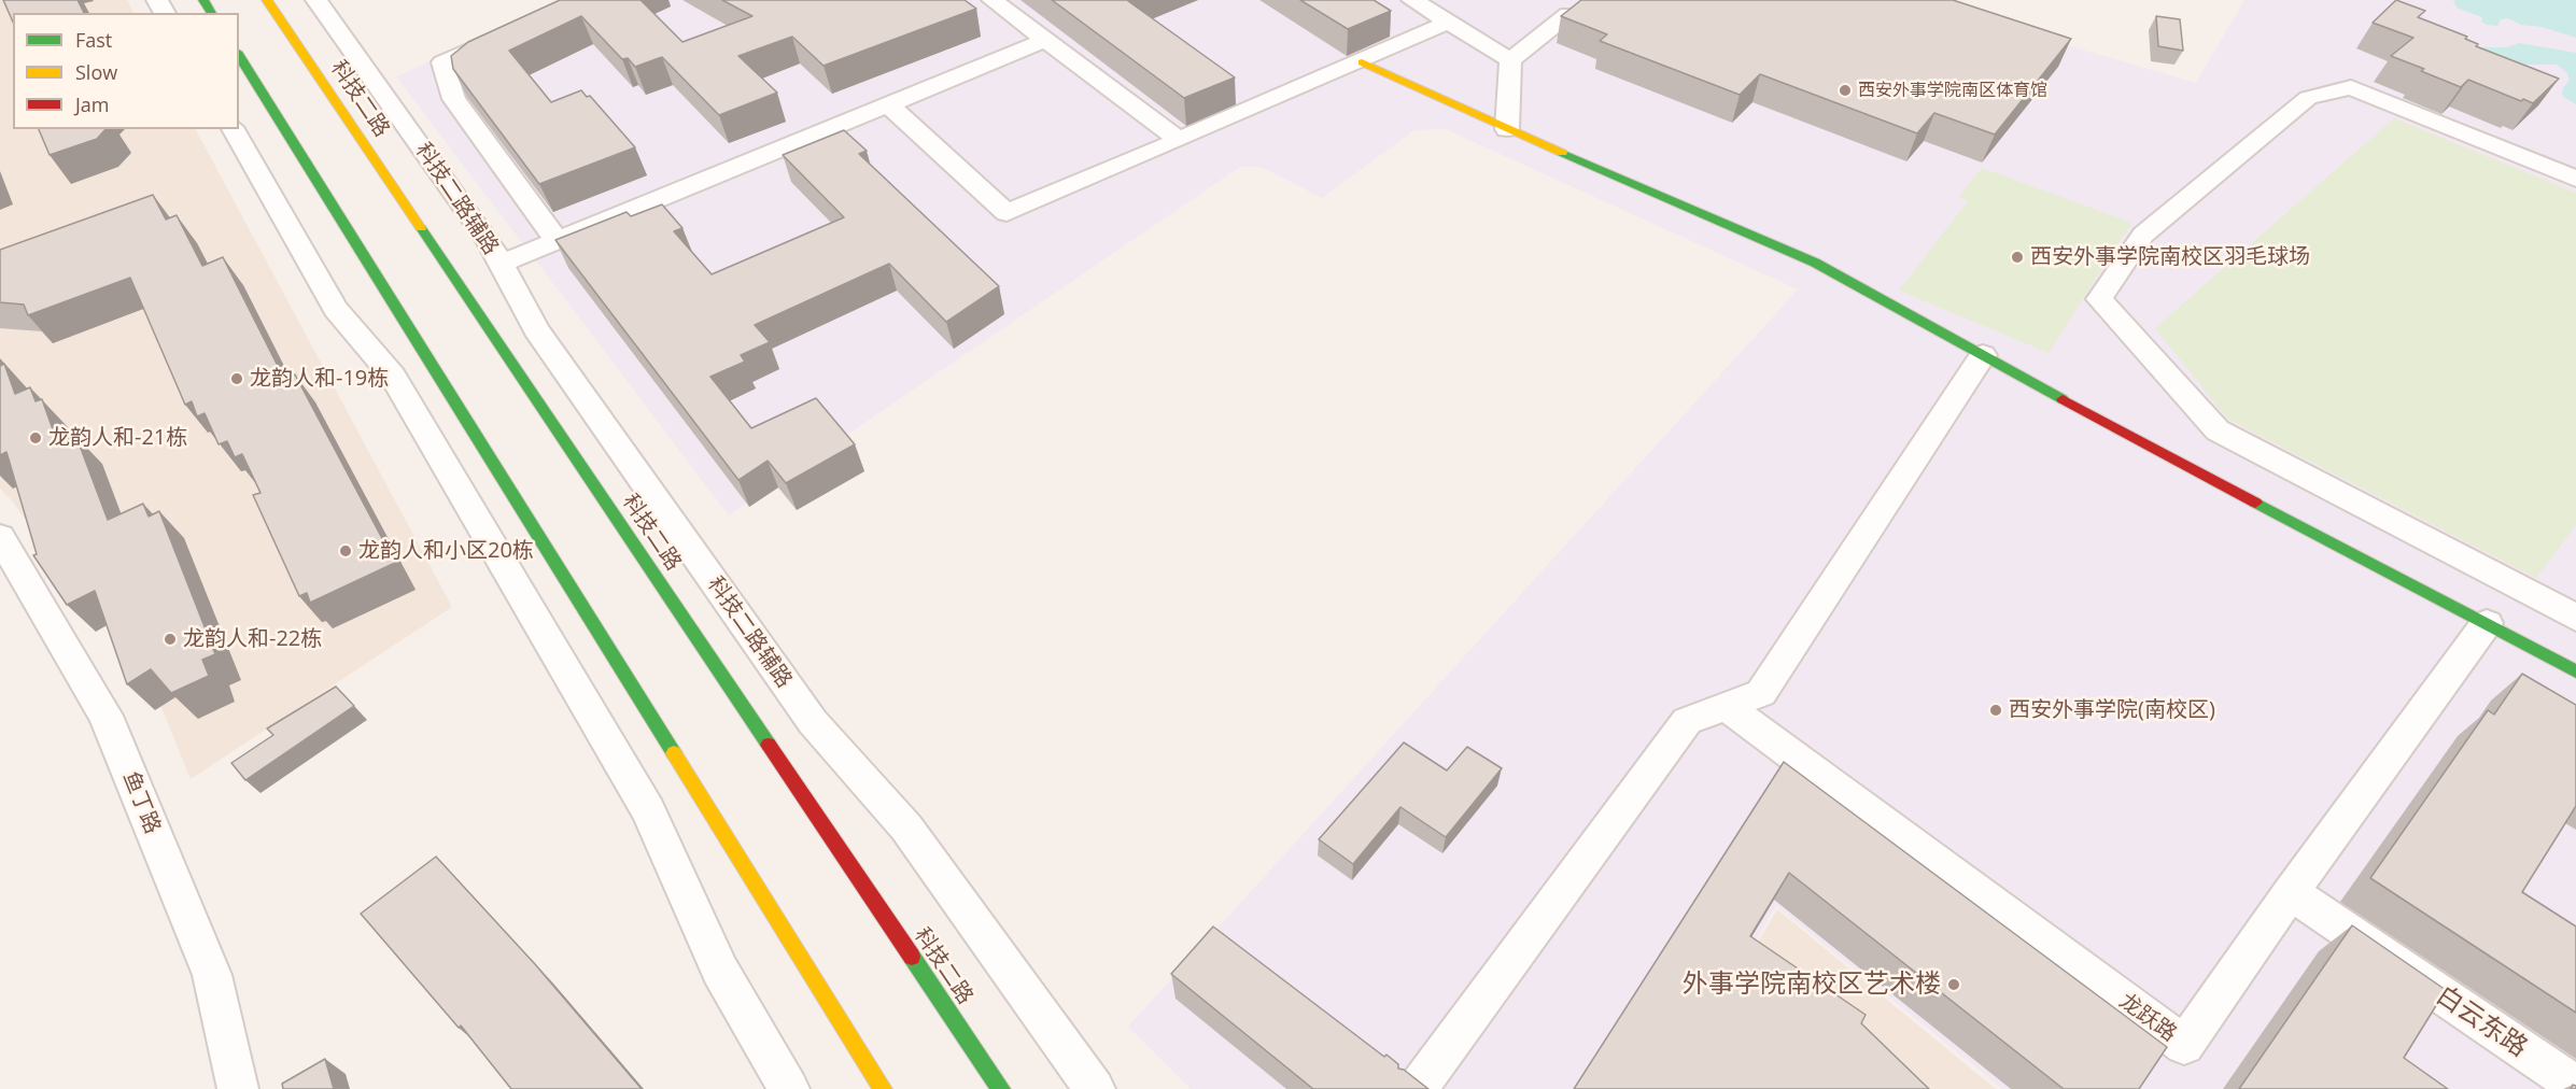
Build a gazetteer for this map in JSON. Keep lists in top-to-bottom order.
{
  "streets": {
    "main road": ["科技二路"],
    "street": [
      "科技二路辅路",
      "鱼丁路",
      "龙跃路",
      "白云东路"
    ]
  },
  "crossings": [
    ["龙跃路", "白云东路"]
  ],
  "places": [
    "西安外事学院南区体育馆",
    "西安外事学院南校区羽毛球场",
    "龙韵人和-19栋",
    "龙韵人和-21栋",
    "龙韵人和小区20栋",
    "龙韵人和-22栋",
    "西安外事学院(南校区)",
    "外事学院南校区艺术楼"
  ],
  "legend": ["Fast", "Slow", "Jam"]
}
